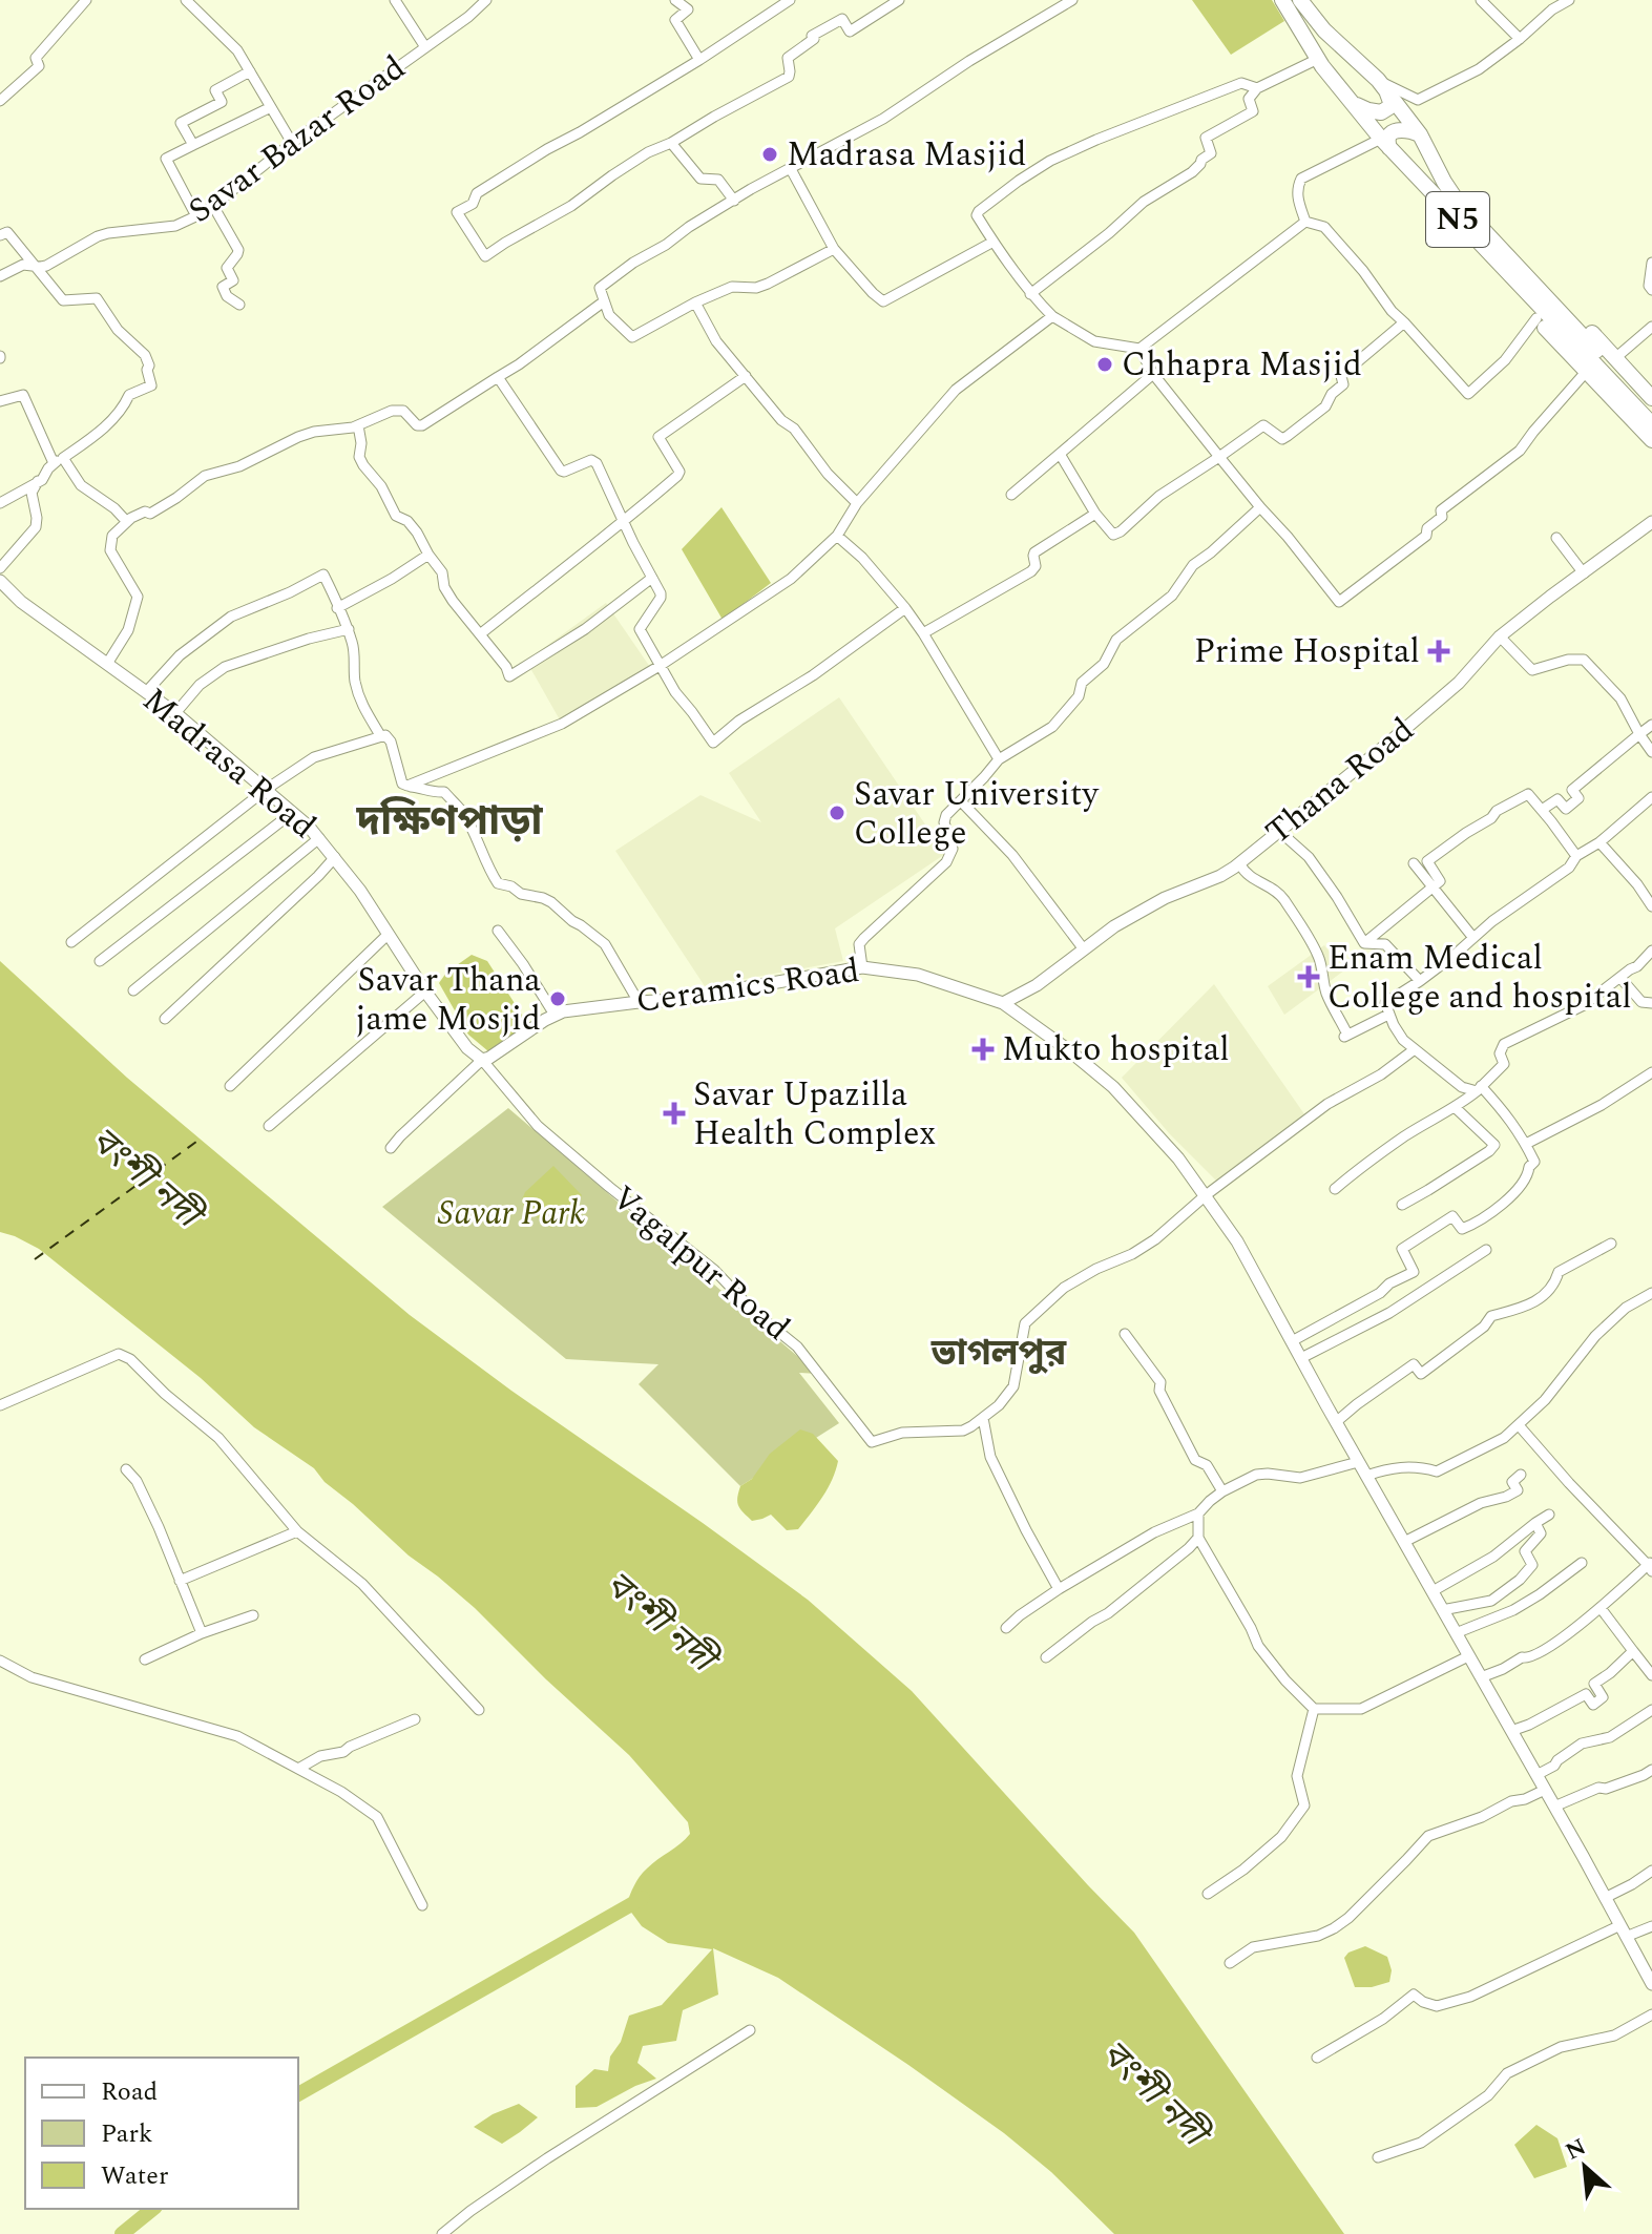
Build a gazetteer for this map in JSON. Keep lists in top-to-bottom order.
{
  "streets": {
    "highway": ["N5"],
    "street": [
      "Savar Bazar Road",
      "Madrasa Road",
      "Thana Road",
      "Ceramics Road",
      "Vagalpur Road"
    ]
  },
  "crossings": [
    ["Madrasa Road", "Ceramics Road"],
    ["Madrasa Road", "Vagalpur Road"],
    ["Thana Road", "Ceramics Road"],
    ["Ceramics Road", "Vagalpur Road"]
  ],
  "districts": ["দক্ষিণপাড়া", "ভাগলপুর"],
  "water": ["বংশী নদী"],
  "parks": ["Savar Park"],
  "places": {
    "other": [
      "Madrasa Masjid",
      "Chhapra Masjid",
      "Savar University College",
      "Savar Thana jame Mosjid"
    ],
    "health": [
      "Prime Hospital",
      "Enam Medical College and hospital",
      "Mukto hospital",
      "Savar Upazilla Health Complex"
    ]
  },
  "legend": ["Road", "Park", "Water"],
  "north": "top left"
}
